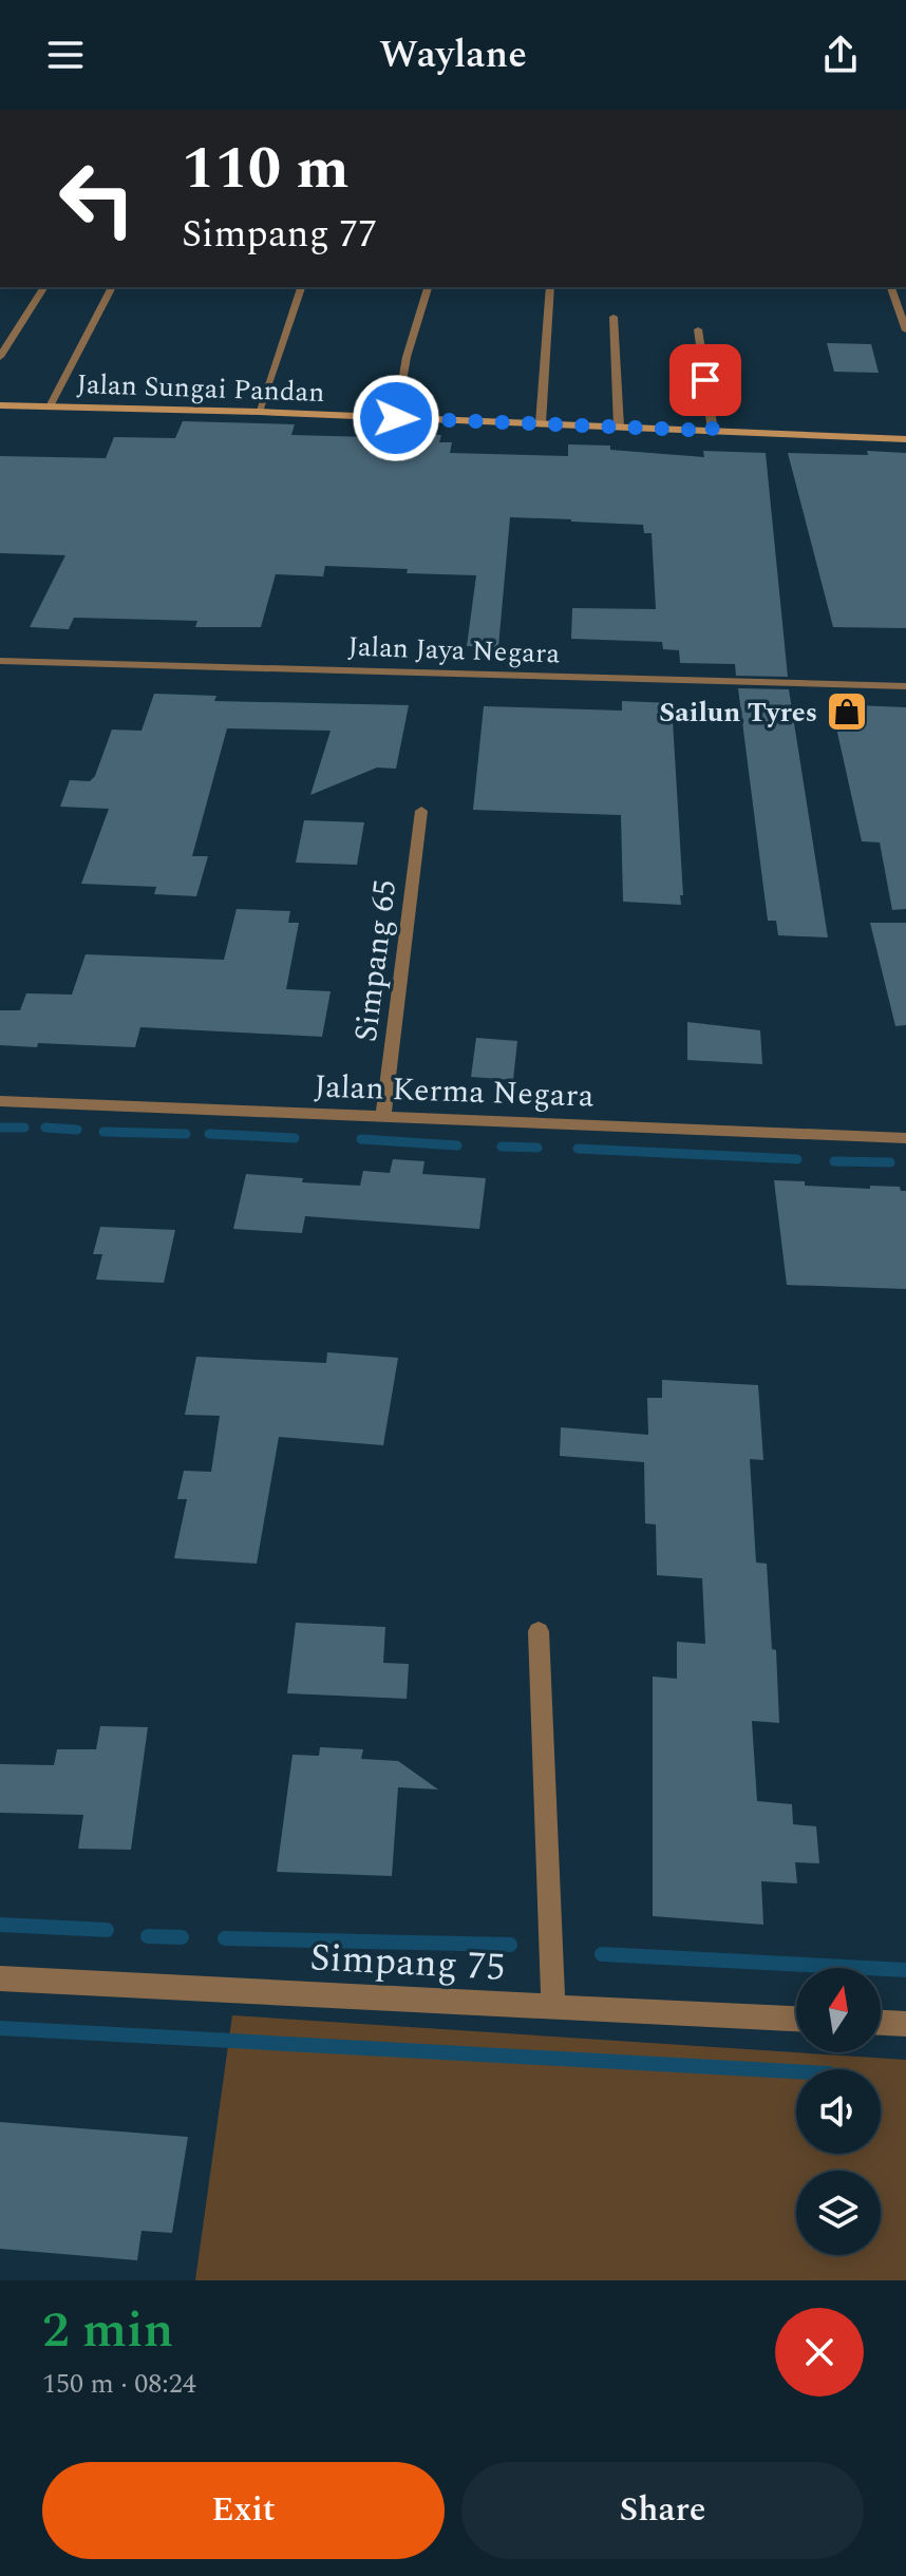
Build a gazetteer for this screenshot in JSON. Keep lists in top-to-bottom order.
{
  "streets": {
    "street": [
      "Jalan Sungai Pandan",
      "Jalan Jaya Negara",
      "Simpang 65",
      "Jalan Kerma Negara",
      "Simpang 75"
    ]
  },
  "crossings": [
    ["Simpang 65", "Jalan Kerma Negara"]
  ],
  "places": {
    "shop": ["Sailun Tyres"]
  },
  "north": "top",
  "page": {
    "header": "Waylane",
    "turn": ["110 m", "Simpang 77"],
    "heading": ["2 min", "150 m · 08:24"],
    "buttons": ["Exit", "Share"]
  }
}
